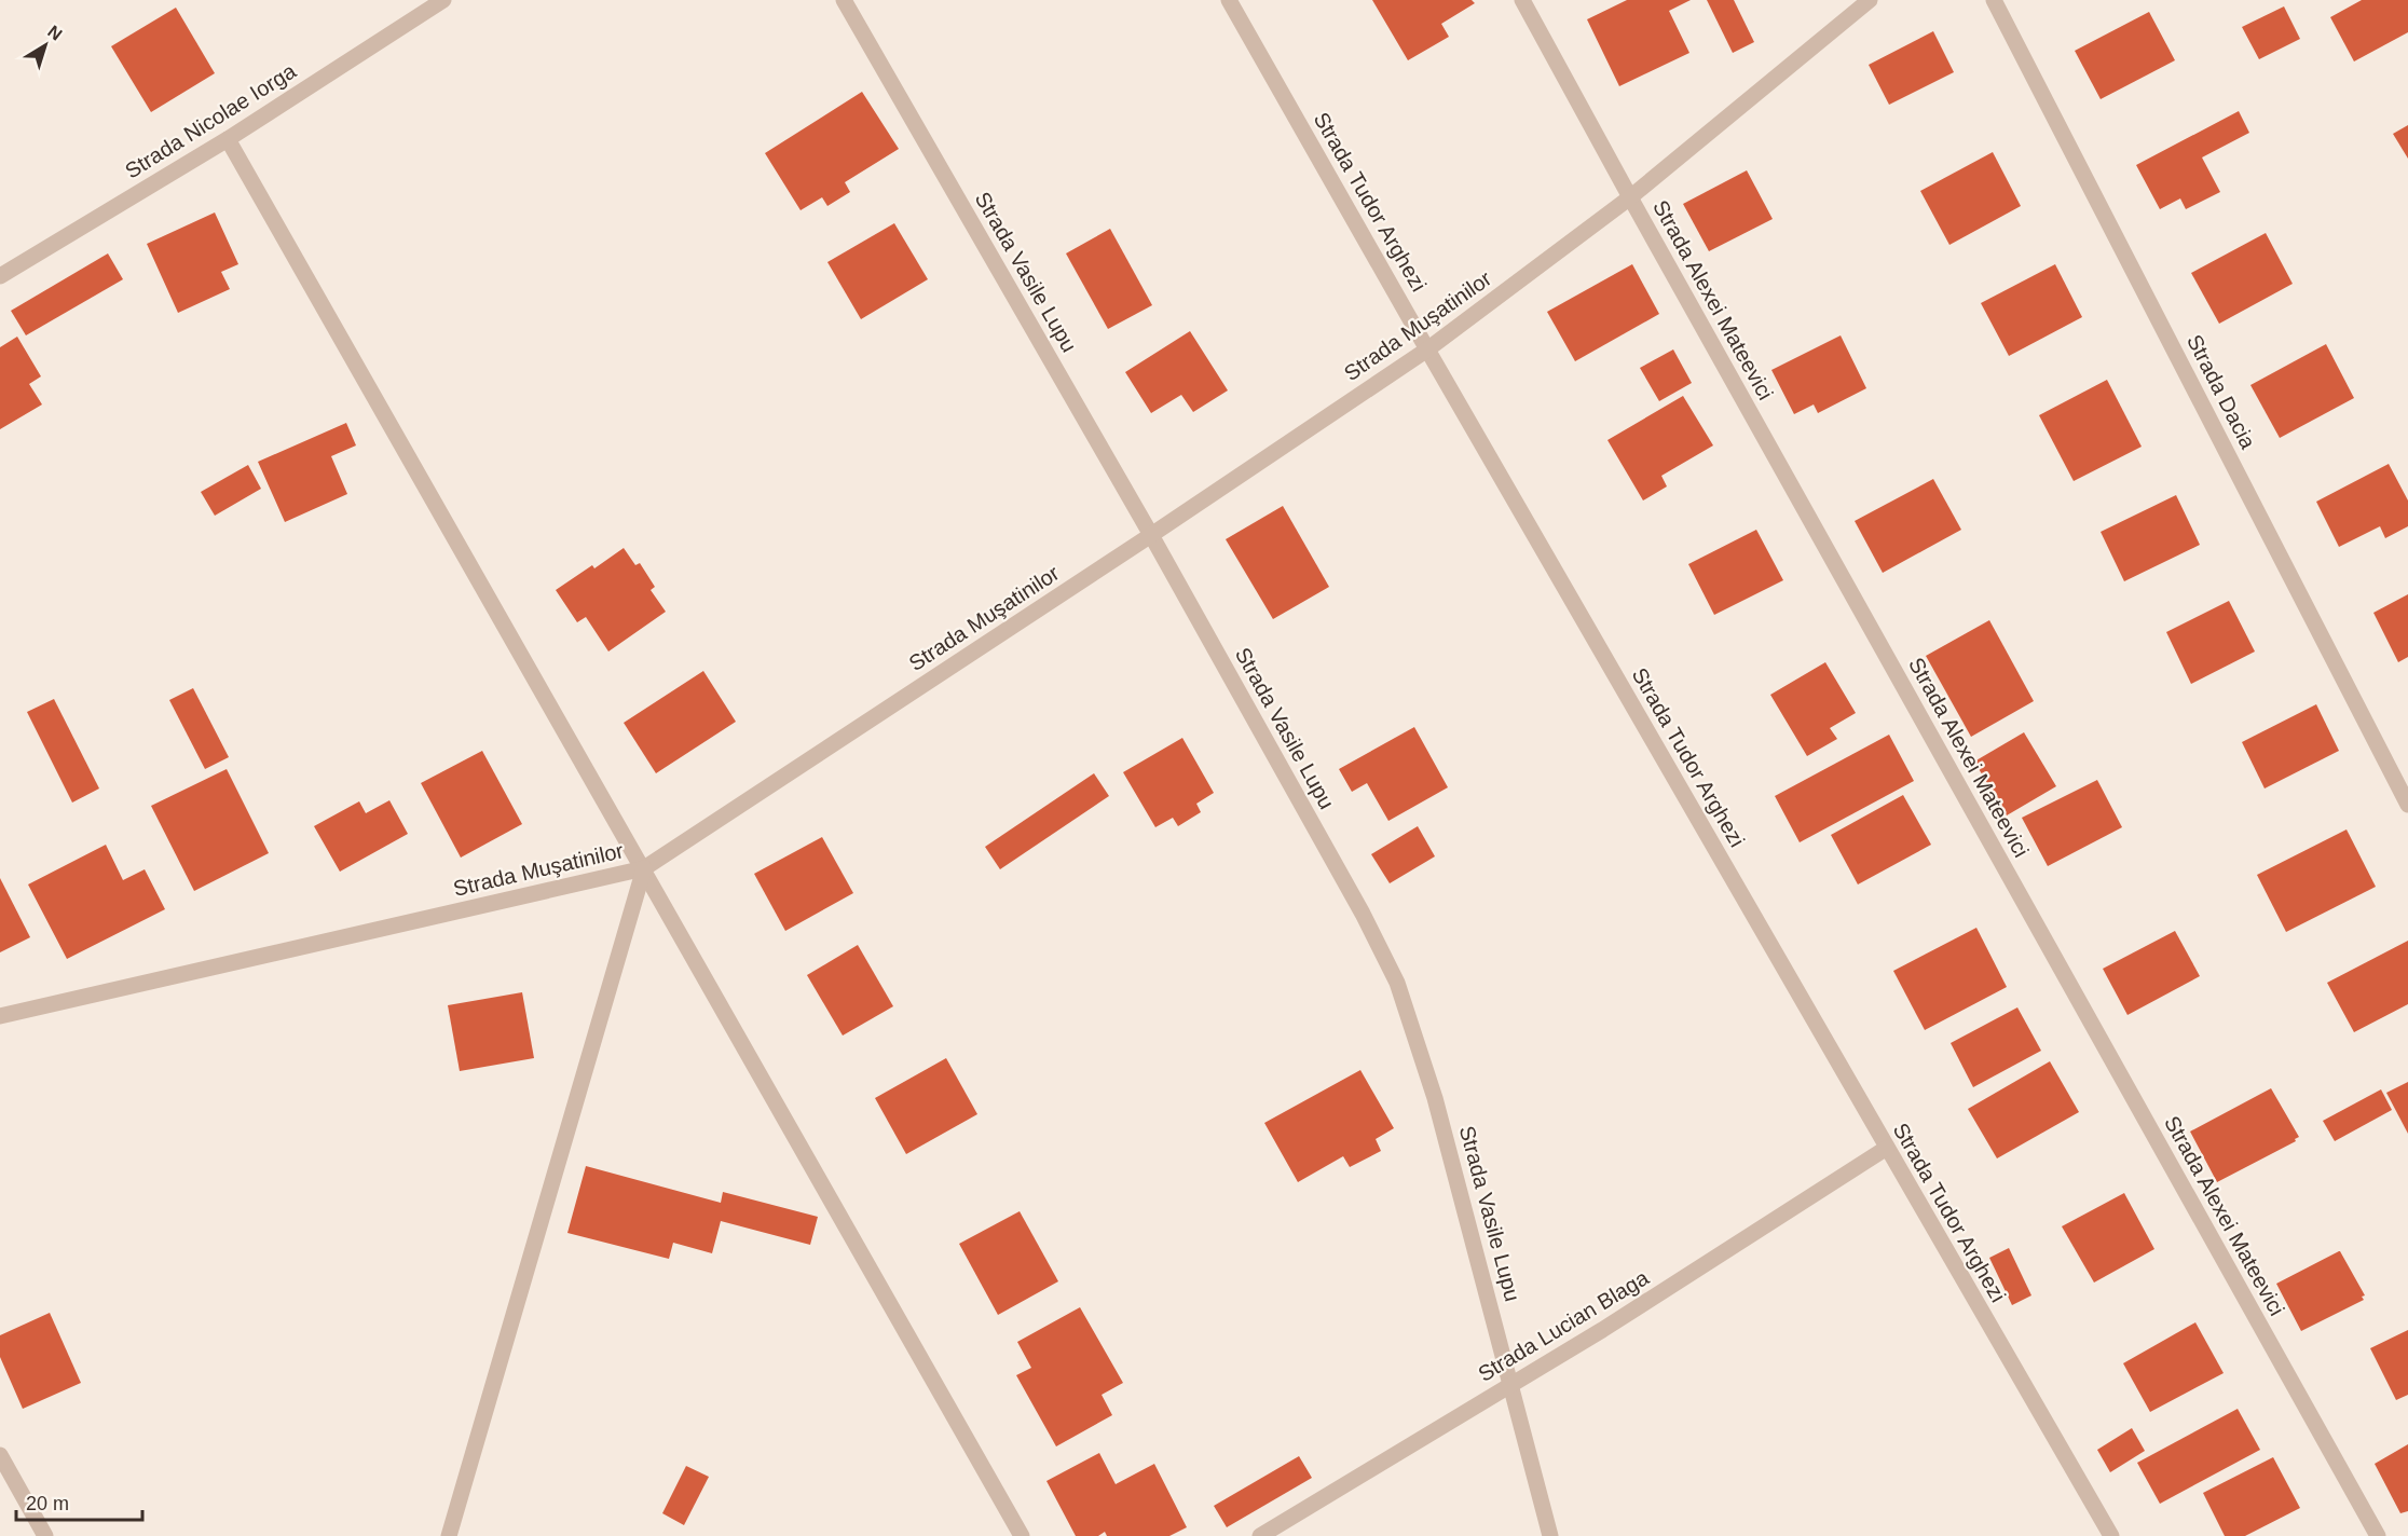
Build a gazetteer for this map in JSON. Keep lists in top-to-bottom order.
{
  "streets": {
    "street": [
      "Strada Nicolae Iorga",
      "Strada Tudor Arghezi",
      "Strada Vasile Lupu",
      "Strada Alexei Mateevici",
      "Strada Muşatinilor",
      "Strada Dacia",
      "Strada Lucian Blaga"
    ]
  },
  "crossings": [
    ["Strada Tudor Arghezi", "Strada Muşatinilor"],
    ["Strada Tudor Arghezi", "Strada Lucian Blaga"],
    ["Strada Vasile Lupu", "Strada Muşatinilor"],
    ["Strada Vasile Lupu", "Strada Lucian Blaga"],
    ["Strada Alexei Mateevici", "Strada Muşatinilor"]
  ],
  "scale_bar": "20 m",
  "north": "top right"
}
